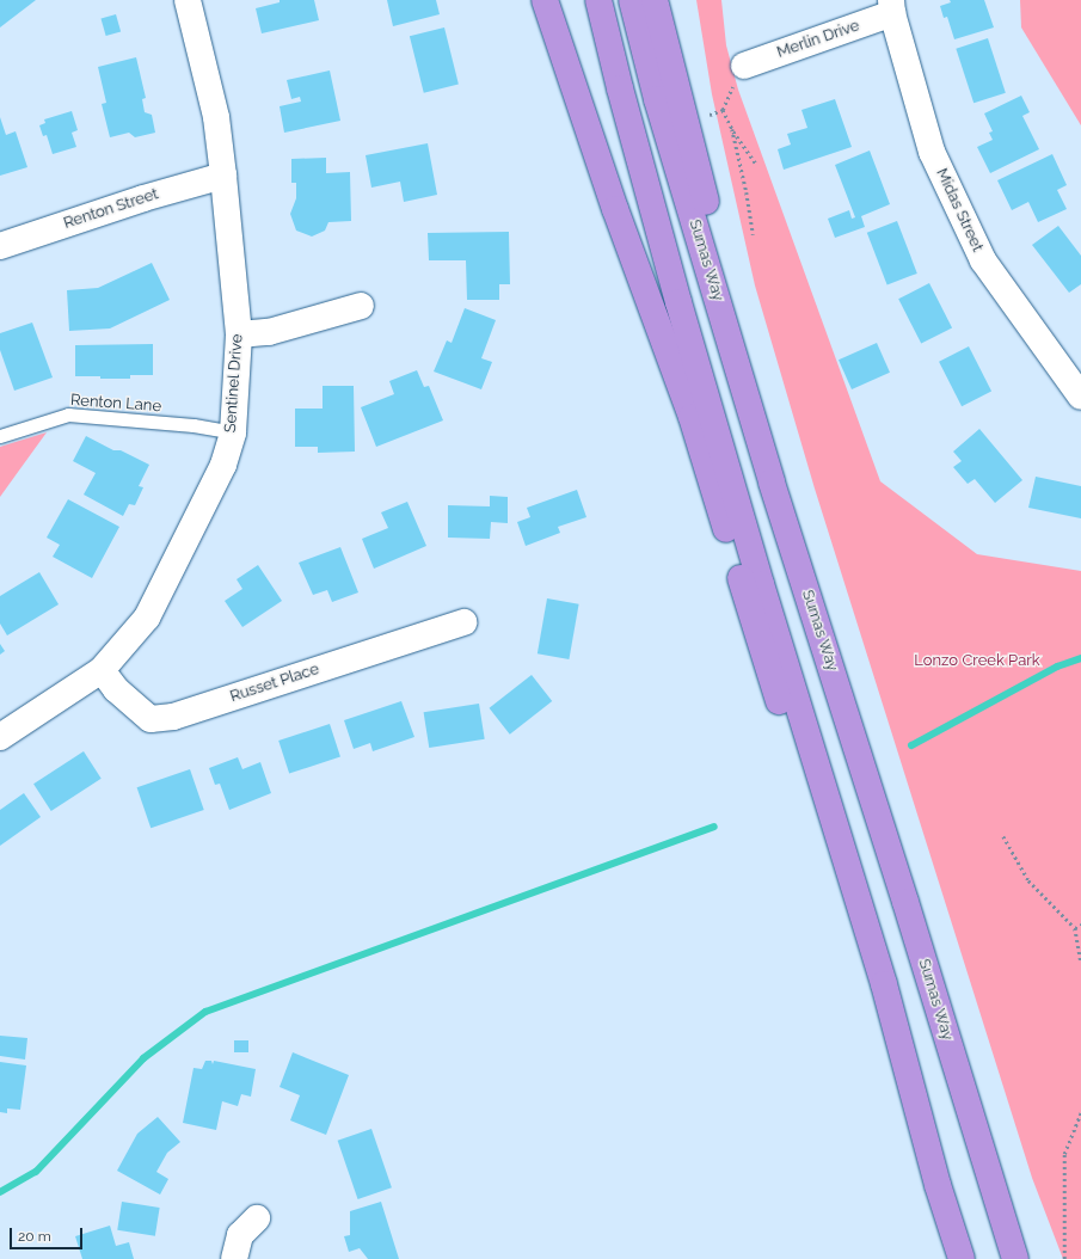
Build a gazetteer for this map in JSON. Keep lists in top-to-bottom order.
{
  "streets": {
    "highway": ["Sumas Way"],
    "street": [
      "Merlin Drive",
      "Renton Street",
      "Midas Street",
      "Sentinel Drive",
      "Russet Place"
    ],
    "lane": ["Renton Lane"]
  },
  "crossings": [
    ["Merlin Drive", "Midas Street"],
    ["Renton Street", "Sentinel Drive"],
    ["Sentinel Drive", "Renton Lane"],
    ["Sentinel Drive", "Russet Place"]
  ],
  "parks": ["Lonzo Creek Park"],
  "scale_bar": "20 m"
}
